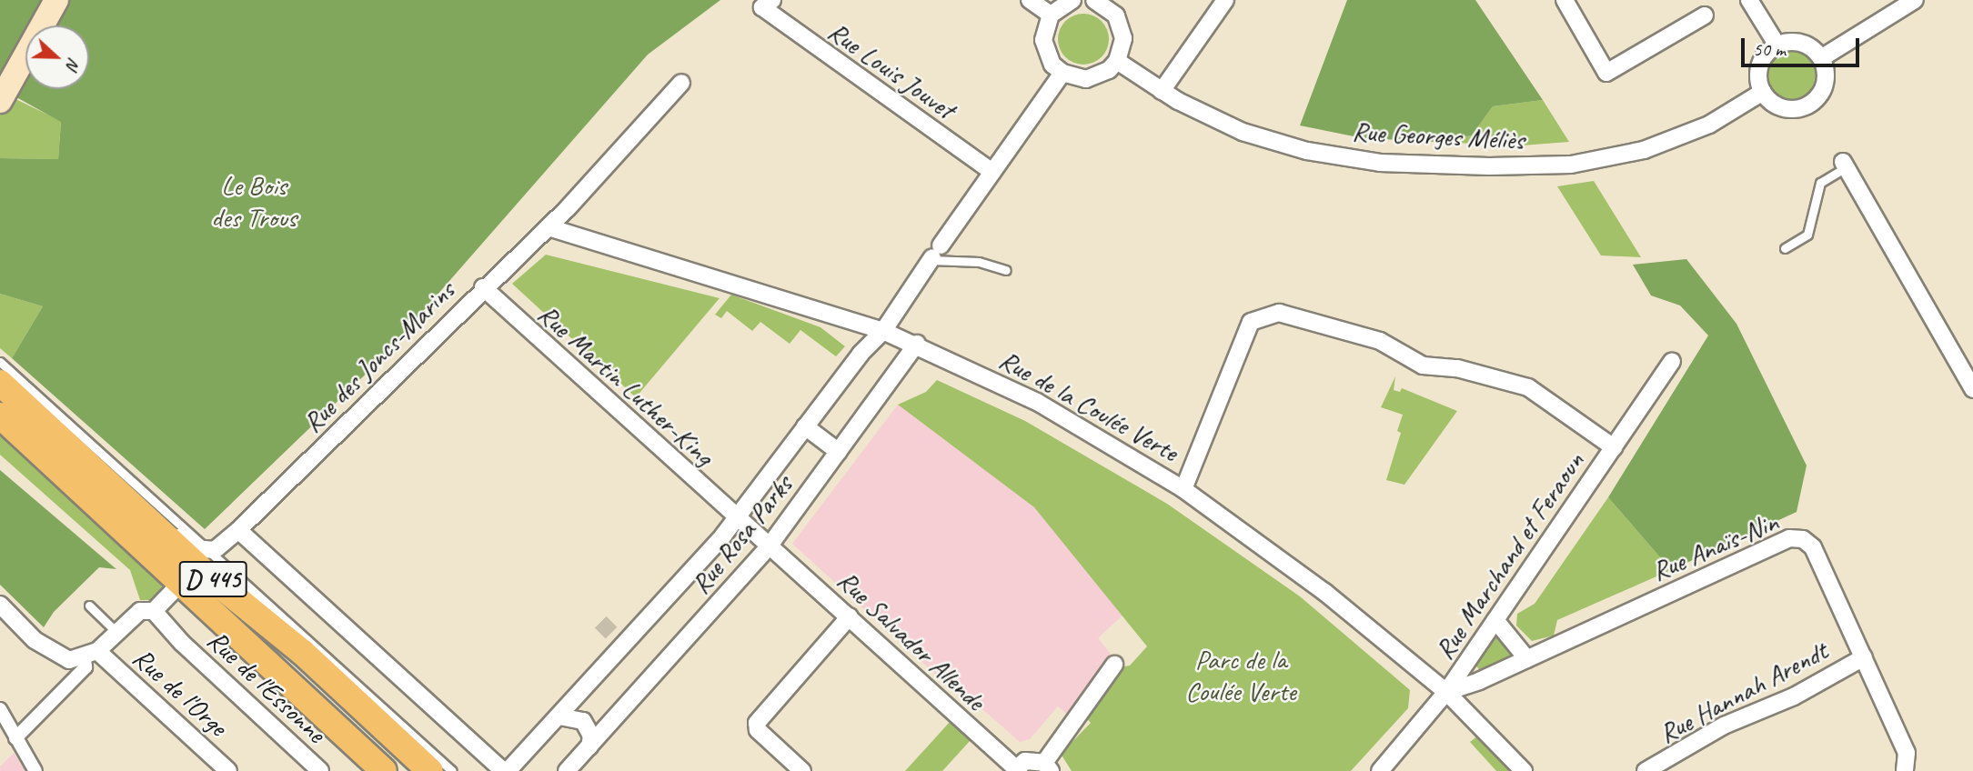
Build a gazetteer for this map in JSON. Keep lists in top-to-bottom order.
{
  "streets": {
    "main road": ["D 445"],
    "street": [
      "Rue Louis Jouvet",
      "Rue Georges Méliès",
      "Rue des Joncs-Marins",
      "Rue Martin Luther-King",
      "Rue de la Coulée Verte",
      "Rue Rosa Parks",
      "Rue Anaïs-Nin",
      "Rue Marchand et Feraoun",
      "Rue Salvador Allende",
      "Rue de l'Essonne",
      "Rue de l'Orge",
      "Rue Hannah Arendt"
    ]
  },
  "crossings": [
    ["Rue Louis Jouvet", "Rue Rosa Parks"],
    ["Rue des Joncs-Marins", "Rue Martin Luther-King"],
    ["Rue des Joncs-Marins", "Rue de la Coulée Verte"],
    ["Rue Martin Luther-King", "Rue Rosa Parks"],
    ["Rue Martin Luther-King", "Rue Salvador Allende"],
    ["Rue de la Coulée Verte", "Rue Rosa Parks"],
    ["Rue de la Coulée Verte", "Rue Anaïs-Nin"],
    ["Rue de la Coulée Verte", "Rue Marchand et Feraoun"],
    ["Rue Rosa Parks", "Rue Salvador Allende"],
    ["Rue Anaïs-Nin", "Rue Marchand et Feraoun"],
    ["Rue Anaïs-Nin", "Rue Hannah Arendt"]
  ],
  "parks": ["Le Bois des Trous", "Parc de la Coulée Verte"],
  "scale_bar": "50 m",
  "north": "right"
}
